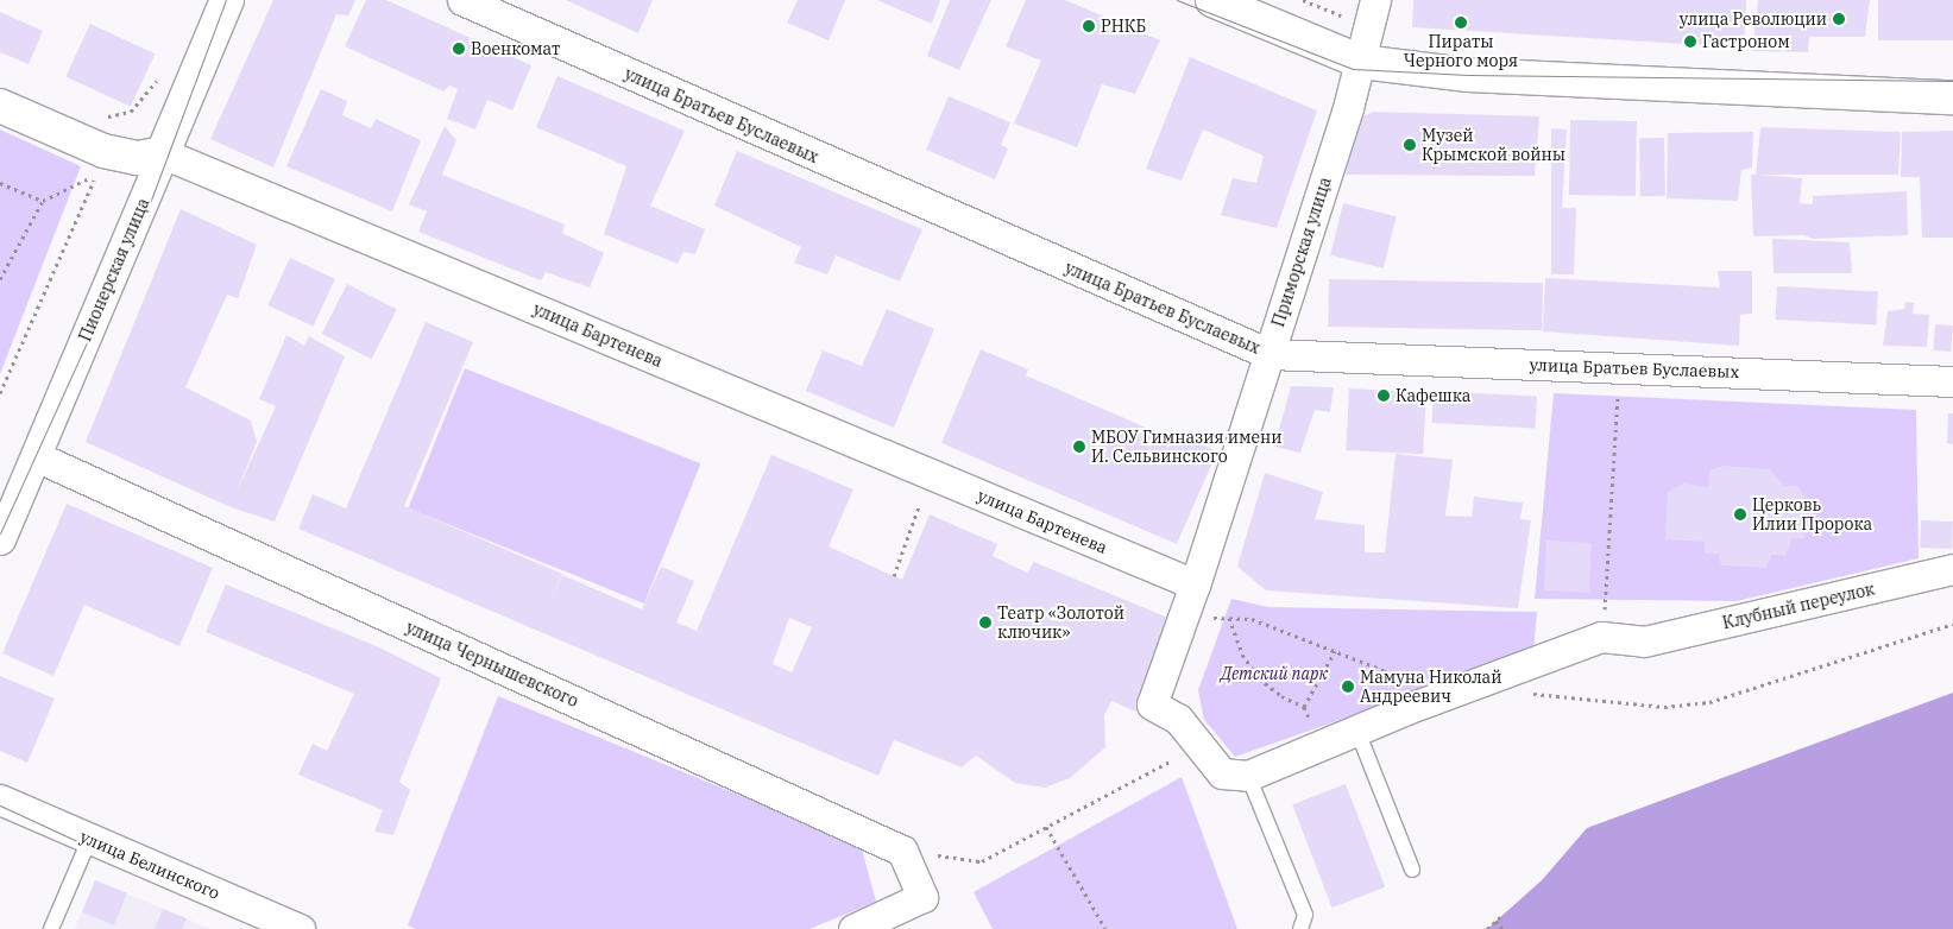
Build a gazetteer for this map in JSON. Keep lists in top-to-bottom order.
{
  "streets": {
    "street": [
      "улица Братьев Буслаевых",
      "Приморская улица",
      "Пионерская улица",
      "улица Бартенева",
      "Клубный переулок",
      "улица Чернышевского",
      "улица Белинского"
    ]
  },
  "crossings": [
    ["улица Братьев Буслаевых", "Приморская улица"],
    ["Приморская улица", "улица Бартенева"],
    ["Пионерская улица", "улица Бартенева"],
    ["Пионерская улица", "улица Чернышевского"]
  ],
  "parks": ["Детский парк"],
  "places": [
    "улица Революции",
    "Пираты Черного моря",
    "РНКБ",
    "Гастроном",
    "Военкомат",
    "Музей Крымской войны",
    "Кафешка",
    "МБОУ Гимназия имени И. Сельвинского",
    "Церковь Илии Пророка",
    "Театр «Золотой ключик»",
    "Мамуна Николай Андреевич"
  ]
}
